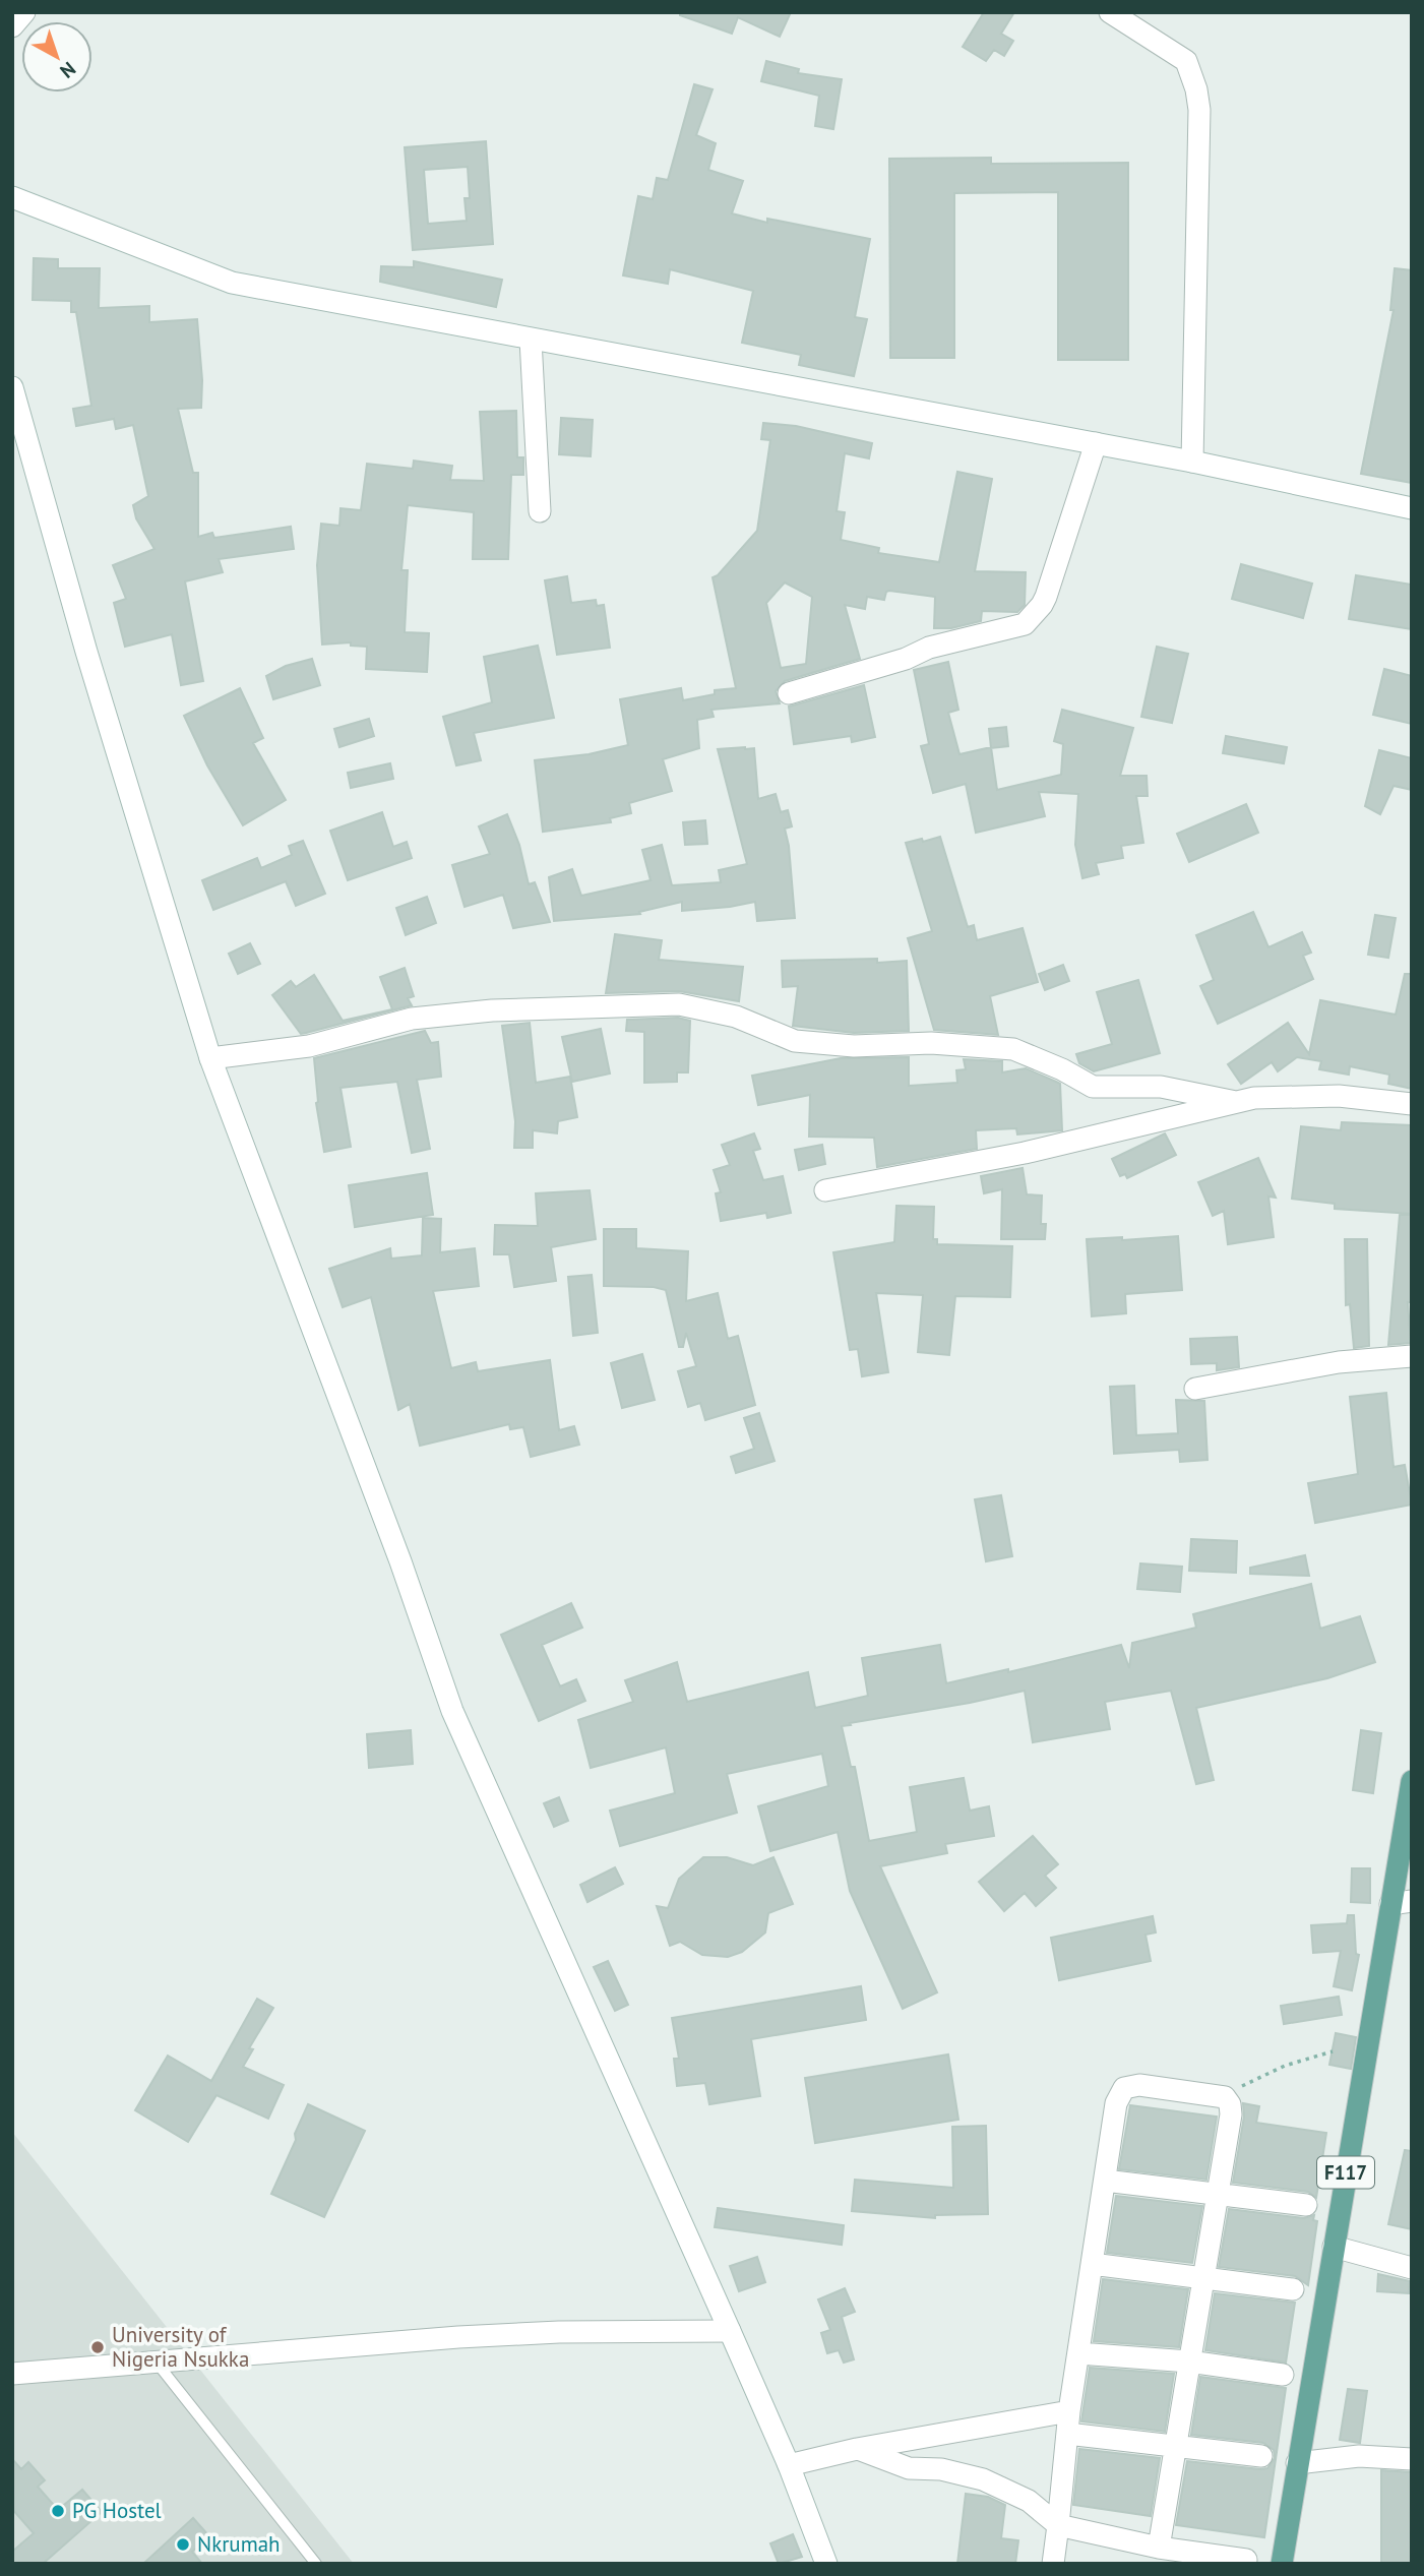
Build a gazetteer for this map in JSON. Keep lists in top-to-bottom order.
{
  "streets": {
    "main road": ["F117"]
  },
  "places": ["University of Nigeria Nsukka", "PG Hostel", "Nkrumah"],
  "north": "bottom right"
}
